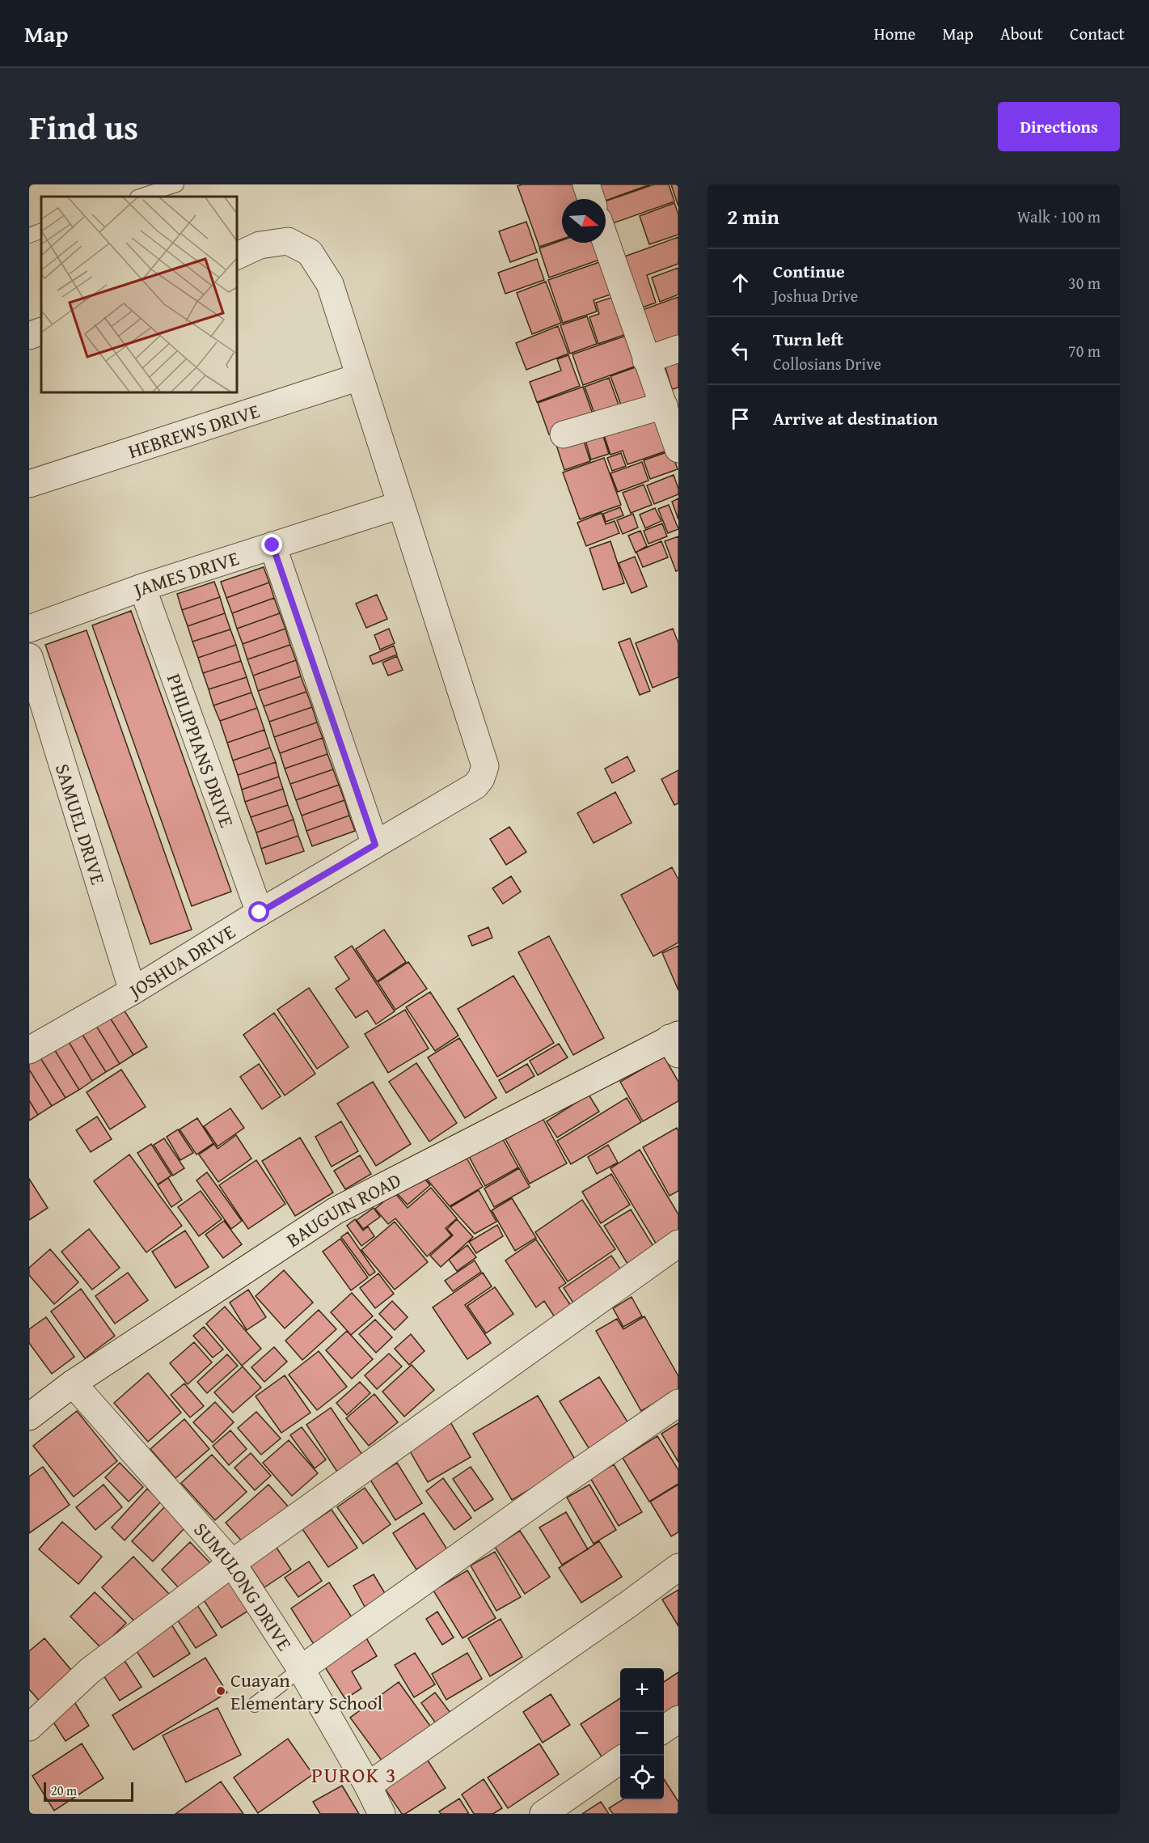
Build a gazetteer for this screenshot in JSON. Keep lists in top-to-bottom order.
{
  "streets": {
    "street": [
      "HEBREWS DRIVE",
      "JAMES DRIVE",
      "PHILIPPIANS DRIVE",
      "SAMUEL DRIVE",
      "JOSHUA DRIVE",
      "BAUGUIN ROAD",
      "SUMULONG DRIVE"
    ]
  },
  "crossings": [
    ["JAMES DRIVE", "PHILIPPIANS DRIVE"],
    ["JAMES DRIVE", "JOSHUA DRIVE"],
    ["PHILIPPIANS DRIVE", "JOSHUA DRIVE"],
    ["SAMUEL DRIVE", "JOSHUA DRIVE"],
    ["BAUGUIN ROAD", "SUMULONG DRIVE"]
  ],
  "districts": ["PUROK 3"],
  "places": ["Cuayan Elementary School"],
  "scale_bar": "20 m",
  "north": "right",
  "page": {
    "header": "Map",
    "nav": [
      "Home",
      "Map",
      "About",
      "Contact"
    ],
    "title": "Find us",
    "buttons": "Directions",
    "heading": ["2 min", "Walk · 100 m"],
    "list": [
      ["Continue", "Joshua Drive", "30 m"],
      ["Turn left", "Collosians Drive", "70 m"],
      "Arrive at destination"
    ],
    "map_buttons": ["+", "−"],
    "scale": "20 m"
  }
}
